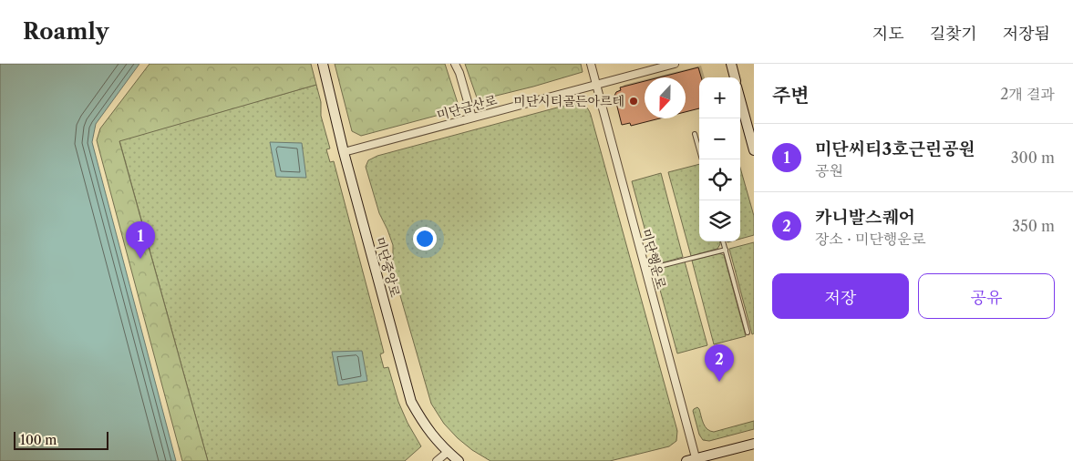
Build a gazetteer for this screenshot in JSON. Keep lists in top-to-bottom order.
{
  "streets": {
    "street": ["미단금산로", "미단행운로", "미단중앙로"]
  },
  "crossings": [
    ["미단금산로", "미단행운로"],
    ["미단금산로", "미단중앙로"]
  ],
  "places": ["미단시티골든아르테"],
  "scale_bar": "100 m",
  "north": "bottom",
  "page": {
    "header": "Roamly",
    "nav": ["지도", "길찾기", "저장됨"],
    "heading": ["주변", "2개 결과"],
    "map_buttons": ["+", "−"],
    "list": [
      {
        "mark": "1",
        "name": "미단씨티3호근린공원",
        "note": "공원",
        "value": "300 m"
      },
      {
        "mark": "2",
        "name": "카니발스퀘어",
        "note": "장소 · 미단행운로",
        "value": "350 m"
      }
    ],
    "pins": ["1", "2"],
    "buttons": ["저장", "공유"],
    "scale": "100 m"
  }
}
